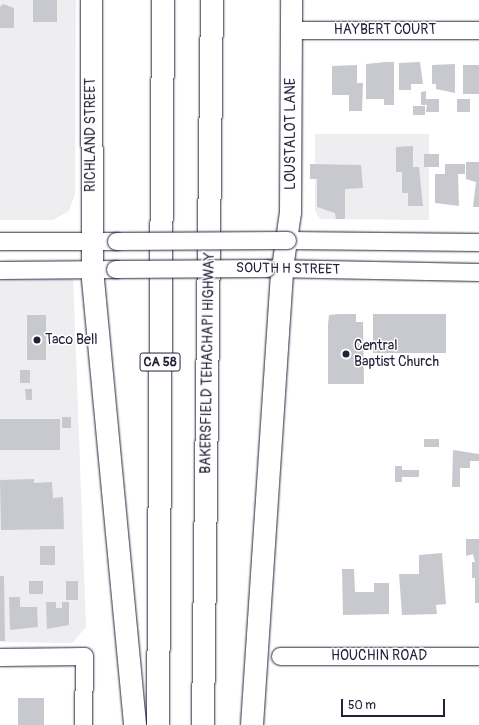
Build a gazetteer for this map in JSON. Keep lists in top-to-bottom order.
{
  "streets": {
    "highway": ["CA 58", "BAKERSFIELD TEHACHAPI HIGHWAY"],
    "main road": ["LOUSTALOT LANE", "RICHLAND STREET"],
    "street": ["HAYBERT COURT", "SOUTH H STREET", "HOUCHIN ROAD"]
  },
  "crossings": [
    ["HAYBERT COURT", "LOUSTALOT LANE"],
    ["LOUSTALOT LANE", "SOUTH H STREET"],
    ["RICHLAND STREET", "SOUTH H STREET"]
  ],
  "places": ["Taco Bell", "Central Baptist Church"],
  "scale_bar": "50 m"
}
